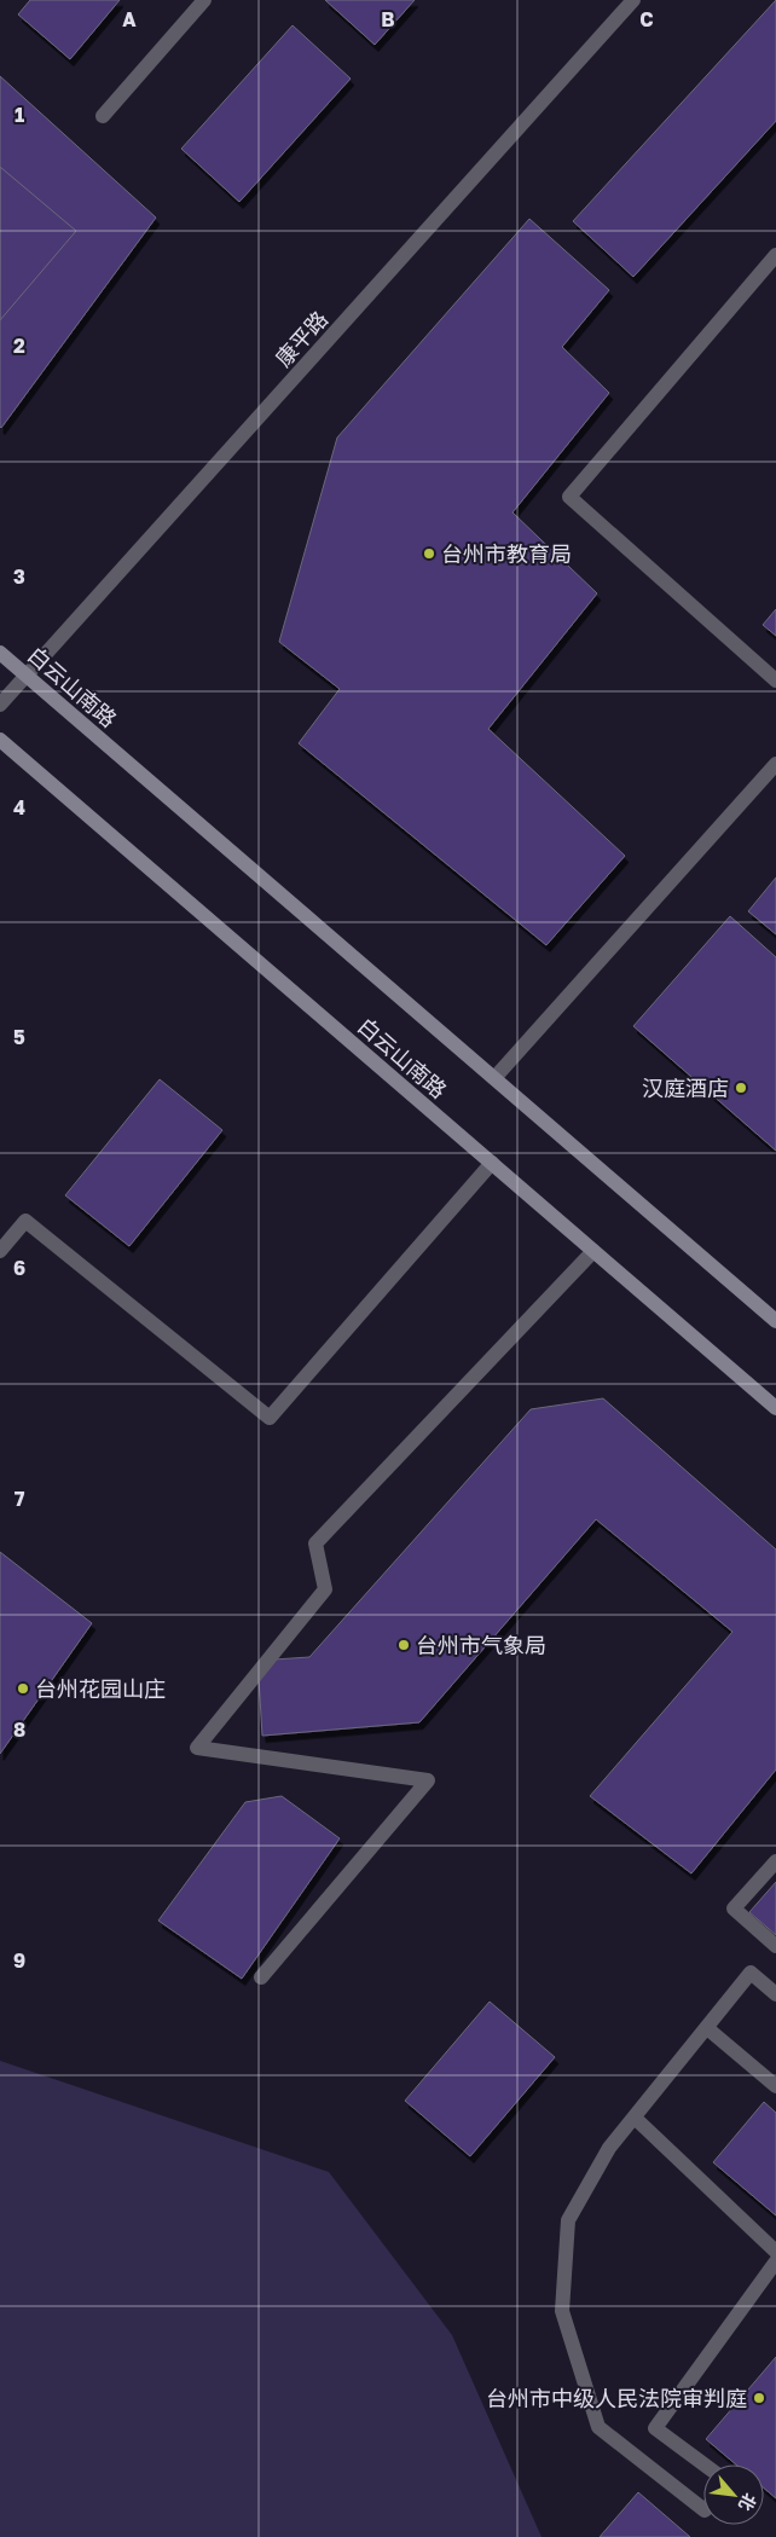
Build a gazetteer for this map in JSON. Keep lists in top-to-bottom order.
{
  "streets": {
    "main road": ["白云山南路"],
    "street": ["康平路"]
  },
  "crossings": [
    ["康平路", "白云山南路"]
  ],
  "places": [
    "台州市教育局",
    "汉庭酒店",
    "台州市气象局",
    "台州花园山庄",
    "台州市中级人民法院审判庭"
  ],
  "north": "bottom right",
  "grid": {
    "columns": ["A", "B", "C"],
    "rows": [
      "1",
      "2",
      "3",
      "4",
      "5",
      "6",
      "7",
      "8",
      "9"
    ]
  }
}
